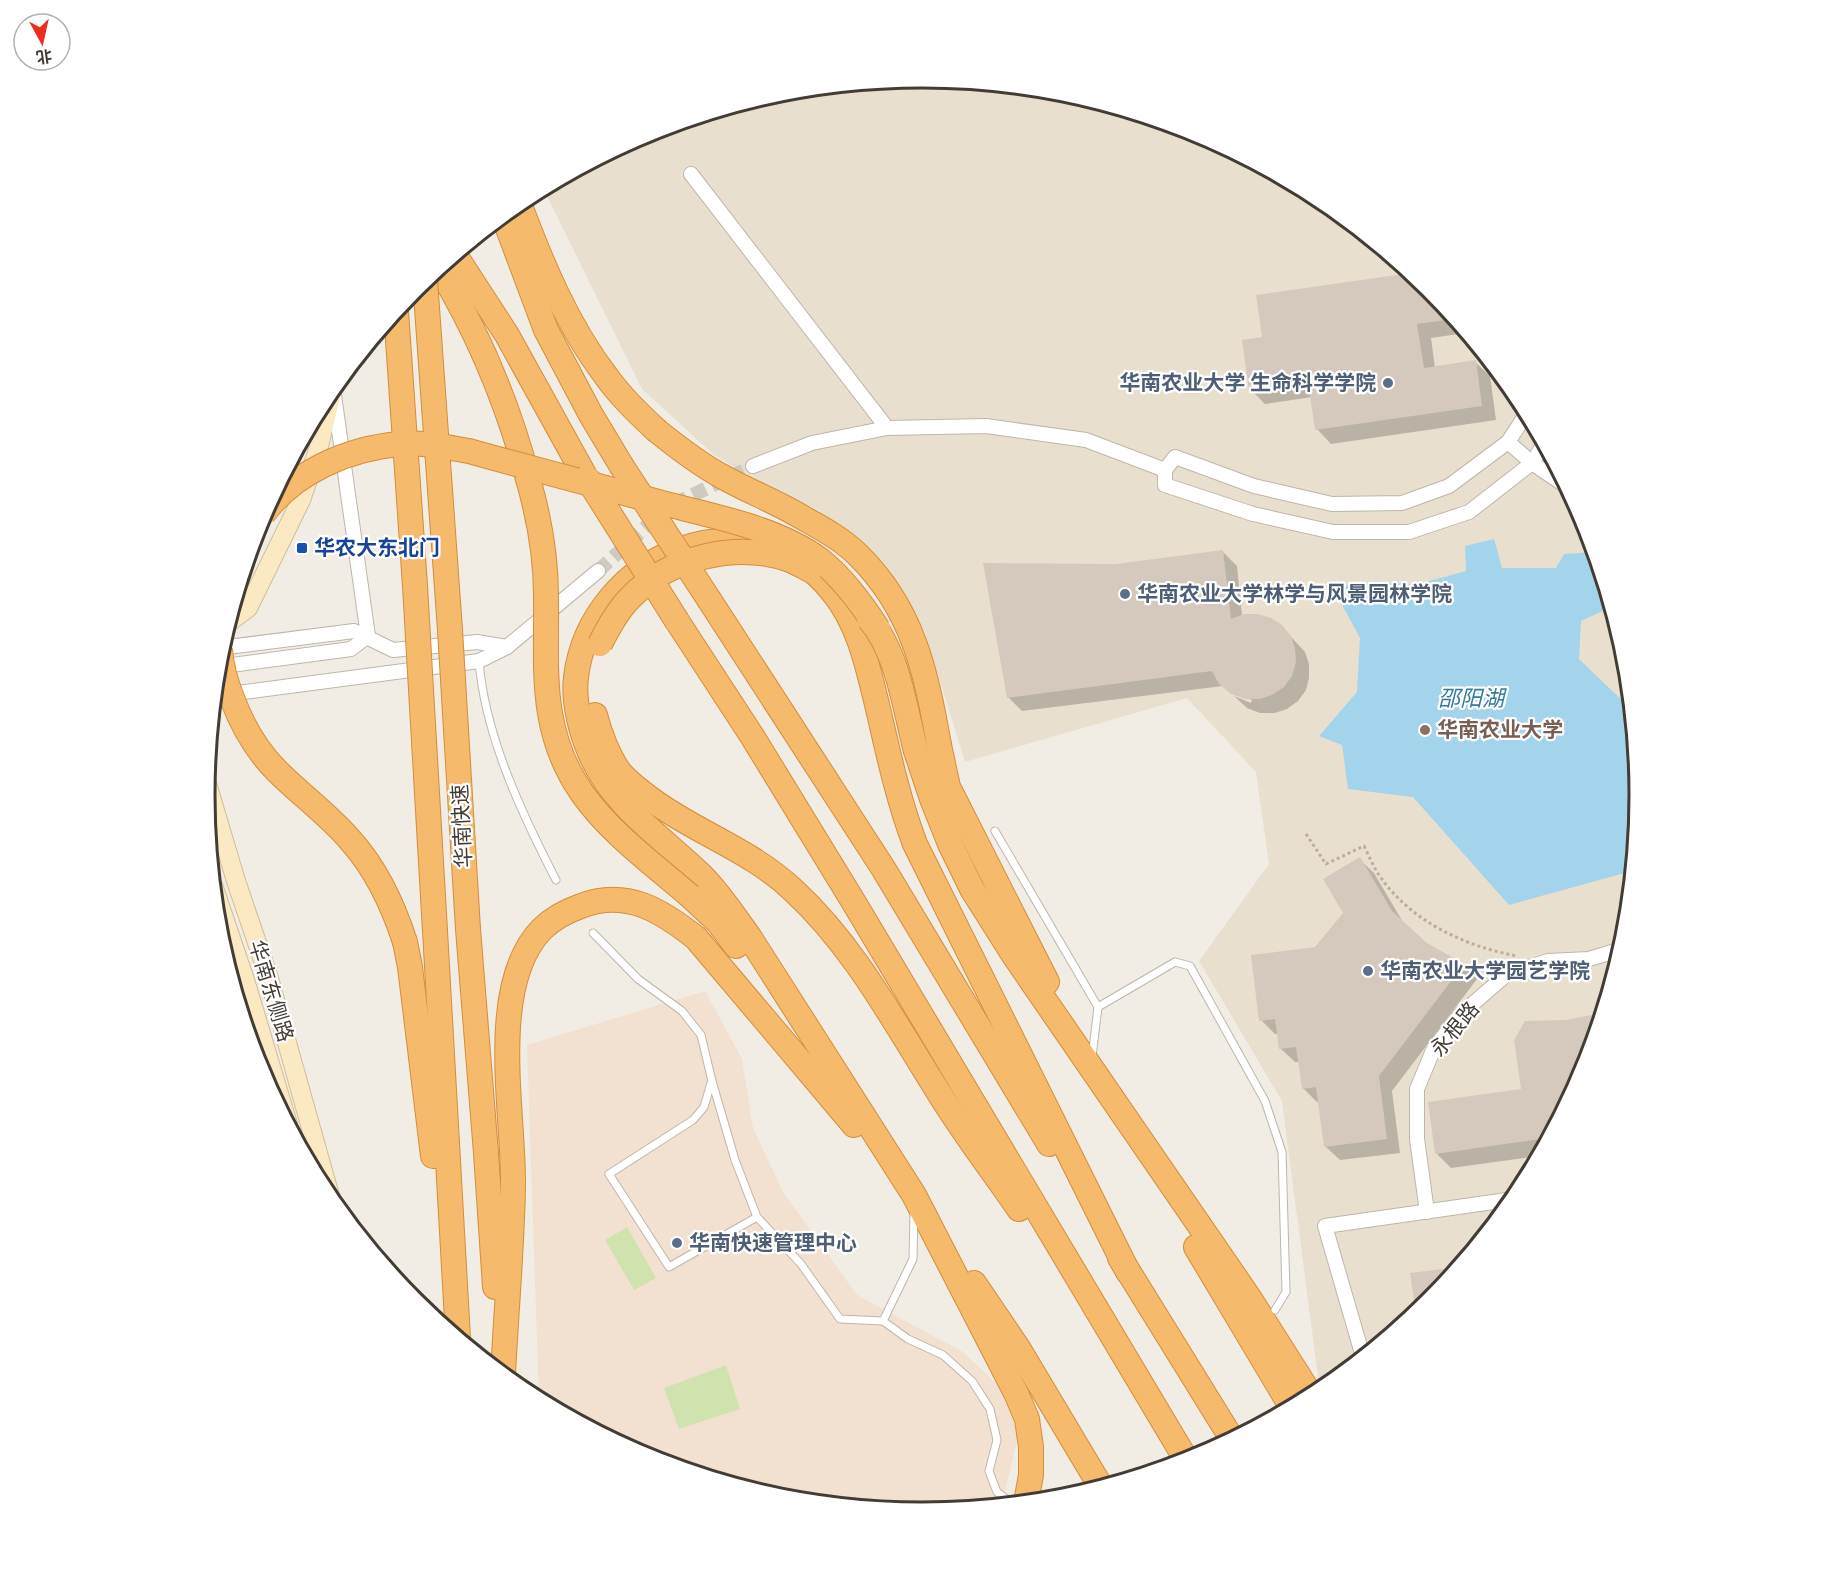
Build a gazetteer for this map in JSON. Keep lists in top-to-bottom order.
{
  "streets": {
    "highway": ["华南快速"],
    "street": ["华南东侧路", "永根路"]
  },
  "water": ["邵阳湖"],
  "places": {
    "other": [
      "华南农业大学 生命科学学院",
      "华南农业大学林学与风景园林学院",
      "华南农业大学",
      "华南农业大学园艺学院",
      "华南快速管理中心"
    ],
    "transit": ["华农大东北门"]
  },
  "north": "bottom"
}
